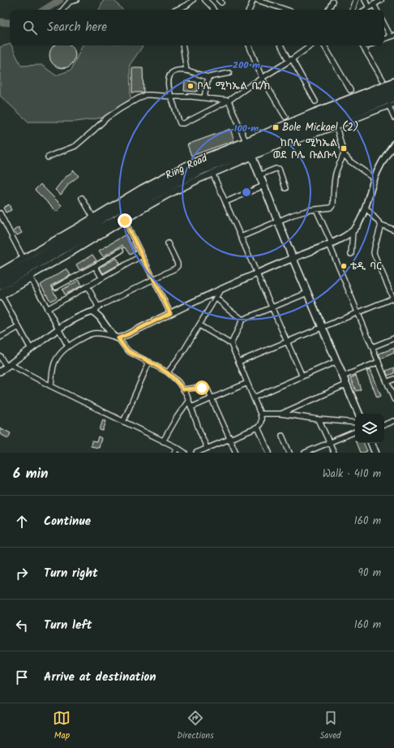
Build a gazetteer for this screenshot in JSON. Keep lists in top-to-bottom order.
{
  "streets": {
    "highway": ["Ring Road"]
  },
  "places": {
    "other": ["ቦሌ ሚካኤል ቤ/ክ", "ቴዲ ባር"],
    "transit": ["Bole Mickael (2)", "ከቦሌ ሚካኤል ወደ ቦሌ ቡልቡላ"]
  },
  "page": {
    "search": "Search here",
    "heading": ["6 min", "Walk · 410 m"],
    "list": [
      ["Continue", "160 m"],
      ["Turn right", "90 m"],
      ["Turn left", "160 m"],
      "Arrive at destination"
    ],
    "nav": ["Map", "Directions", "Saved"]
  },
  "rings": ["200 m", "100 m"]
}
